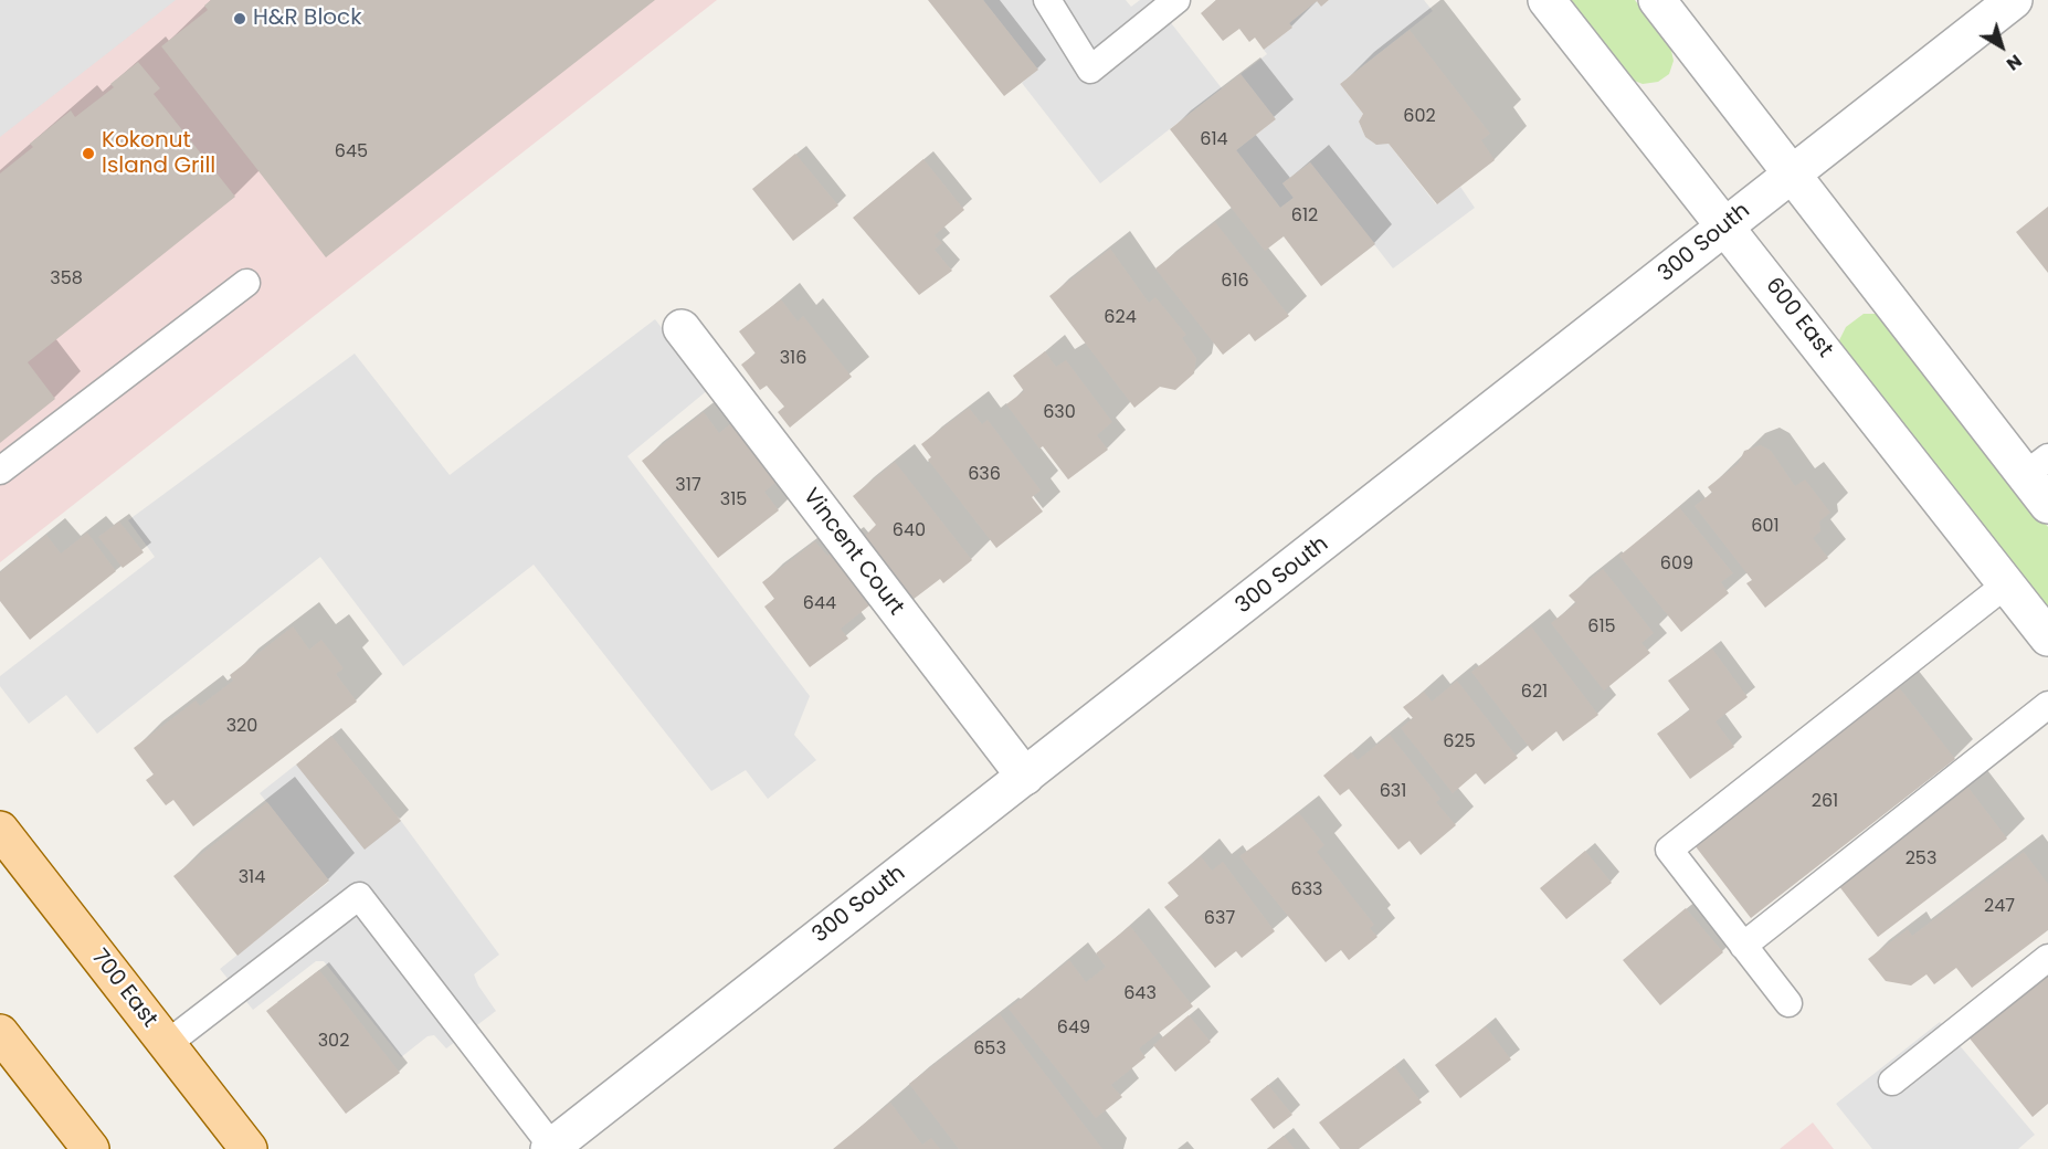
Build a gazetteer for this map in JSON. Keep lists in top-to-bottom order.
{
  "streets": {
    "main road": ["700 East"],
    "street": ["300 South", "600 East", "Vincent Court"]
  },
  "crossings": [
    ["300 South", "600 East"],
    ["300 South", "Vincent Court"]
  ],
  "places": ["H&R Block", "Kokonut Island Grill"],
  "house_numbers": [
    "602",
    "614",
    "645",
    "612",
    "358",
    "616",
    "624",
    "316",
    "630",
    "636",
    "317",
    "315",
    "601",
    "640",
    "609",
    "644",
    "615",
    "621",
    "320",
    "625",
    "631",
    "261",
    "253",
    "314",
    "633",
    "247",
    "637",
    "643",
    "649",
    "302",
    "653"
  ],
  "north": "bottom right"
}
